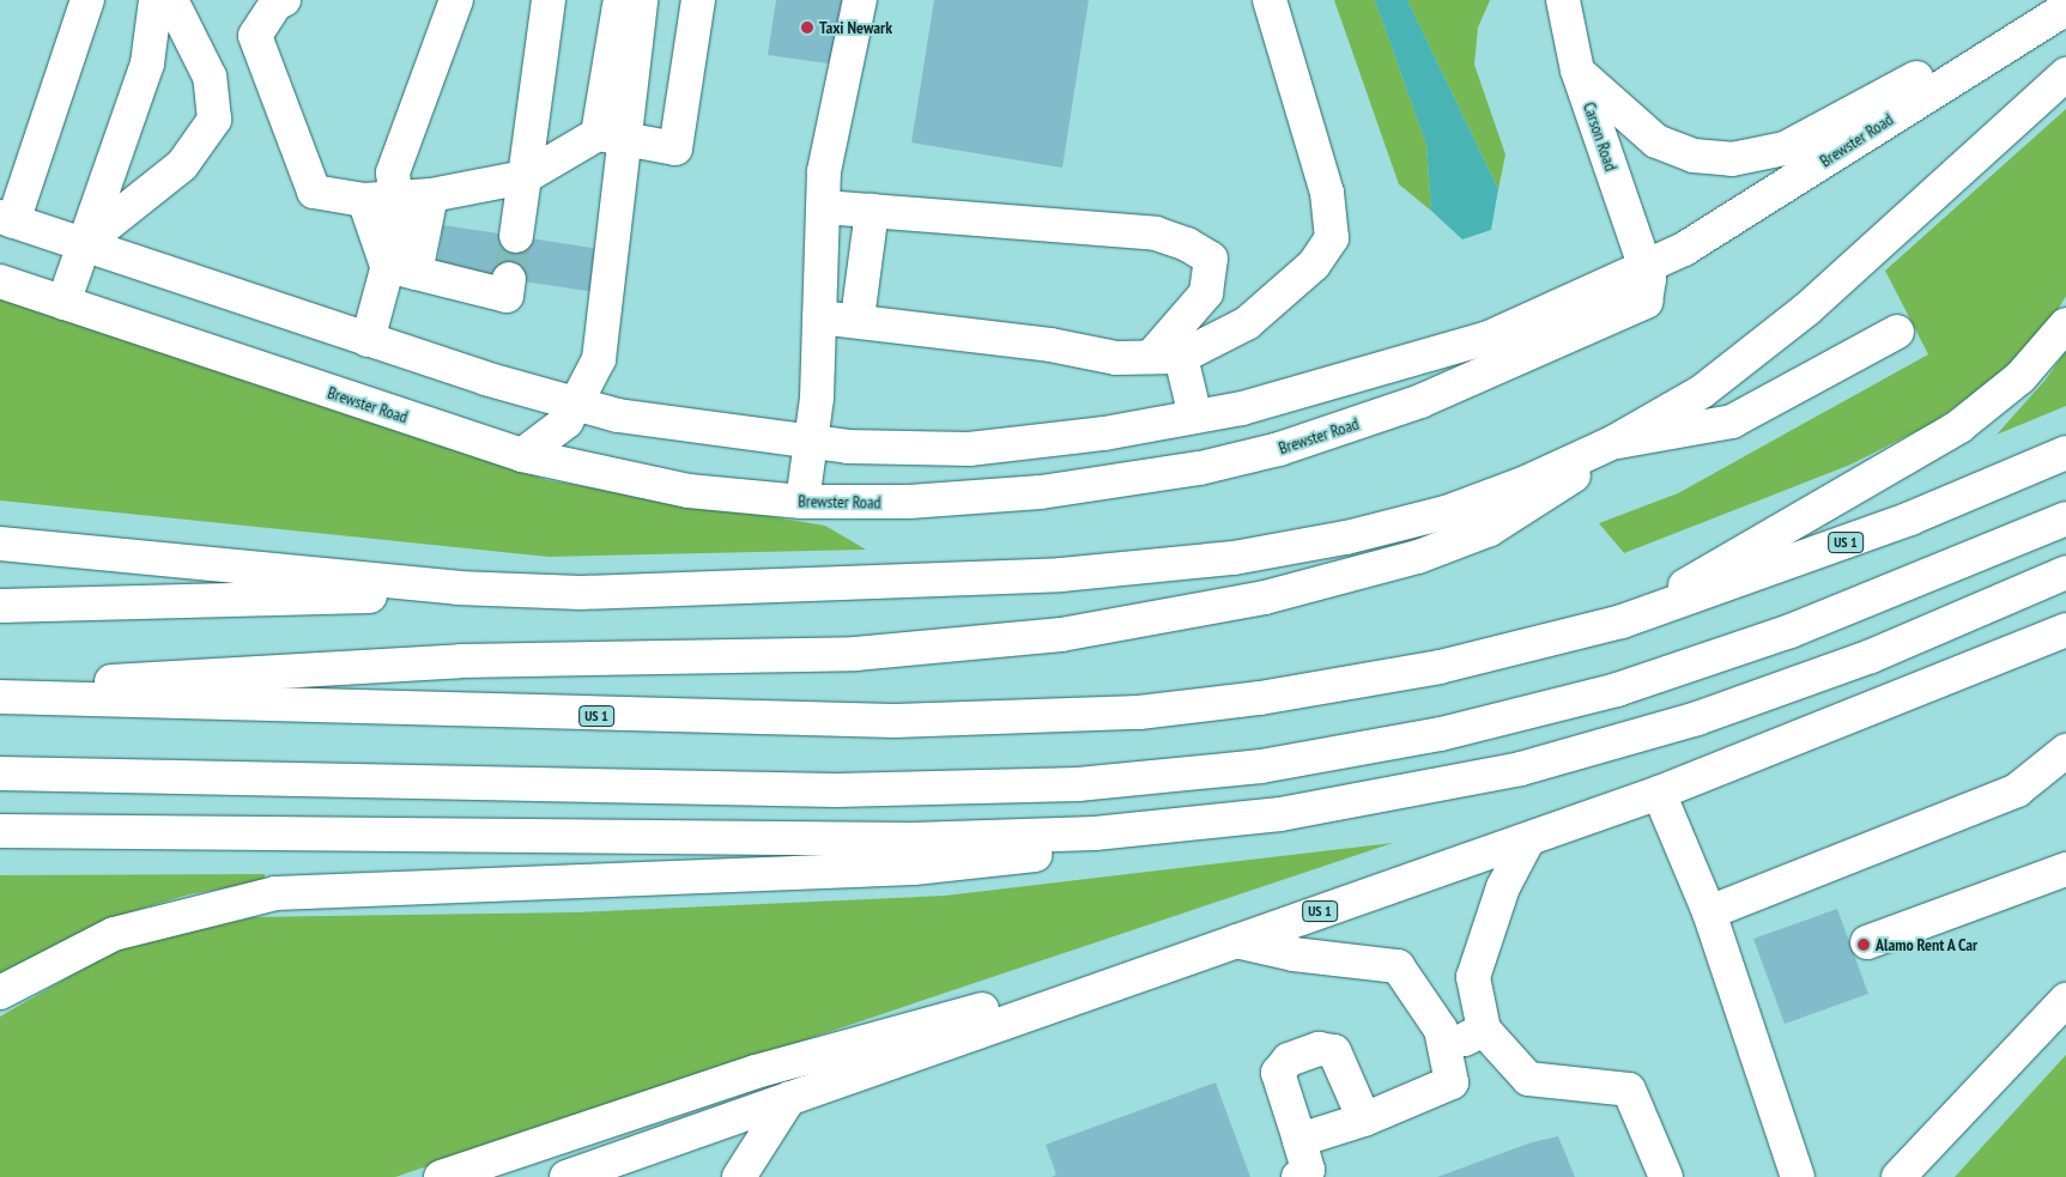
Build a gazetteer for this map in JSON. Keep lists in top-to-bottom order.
{
  "streets": {
    "main road": ["Carson Road", "Brewster Road", "US 1"]
  },
  "crossings": [
    ["Carson Road", "Brewster Road"]
  ],
  "places": ["Taxi Newark", "Alamo Rent A Car"]
}
